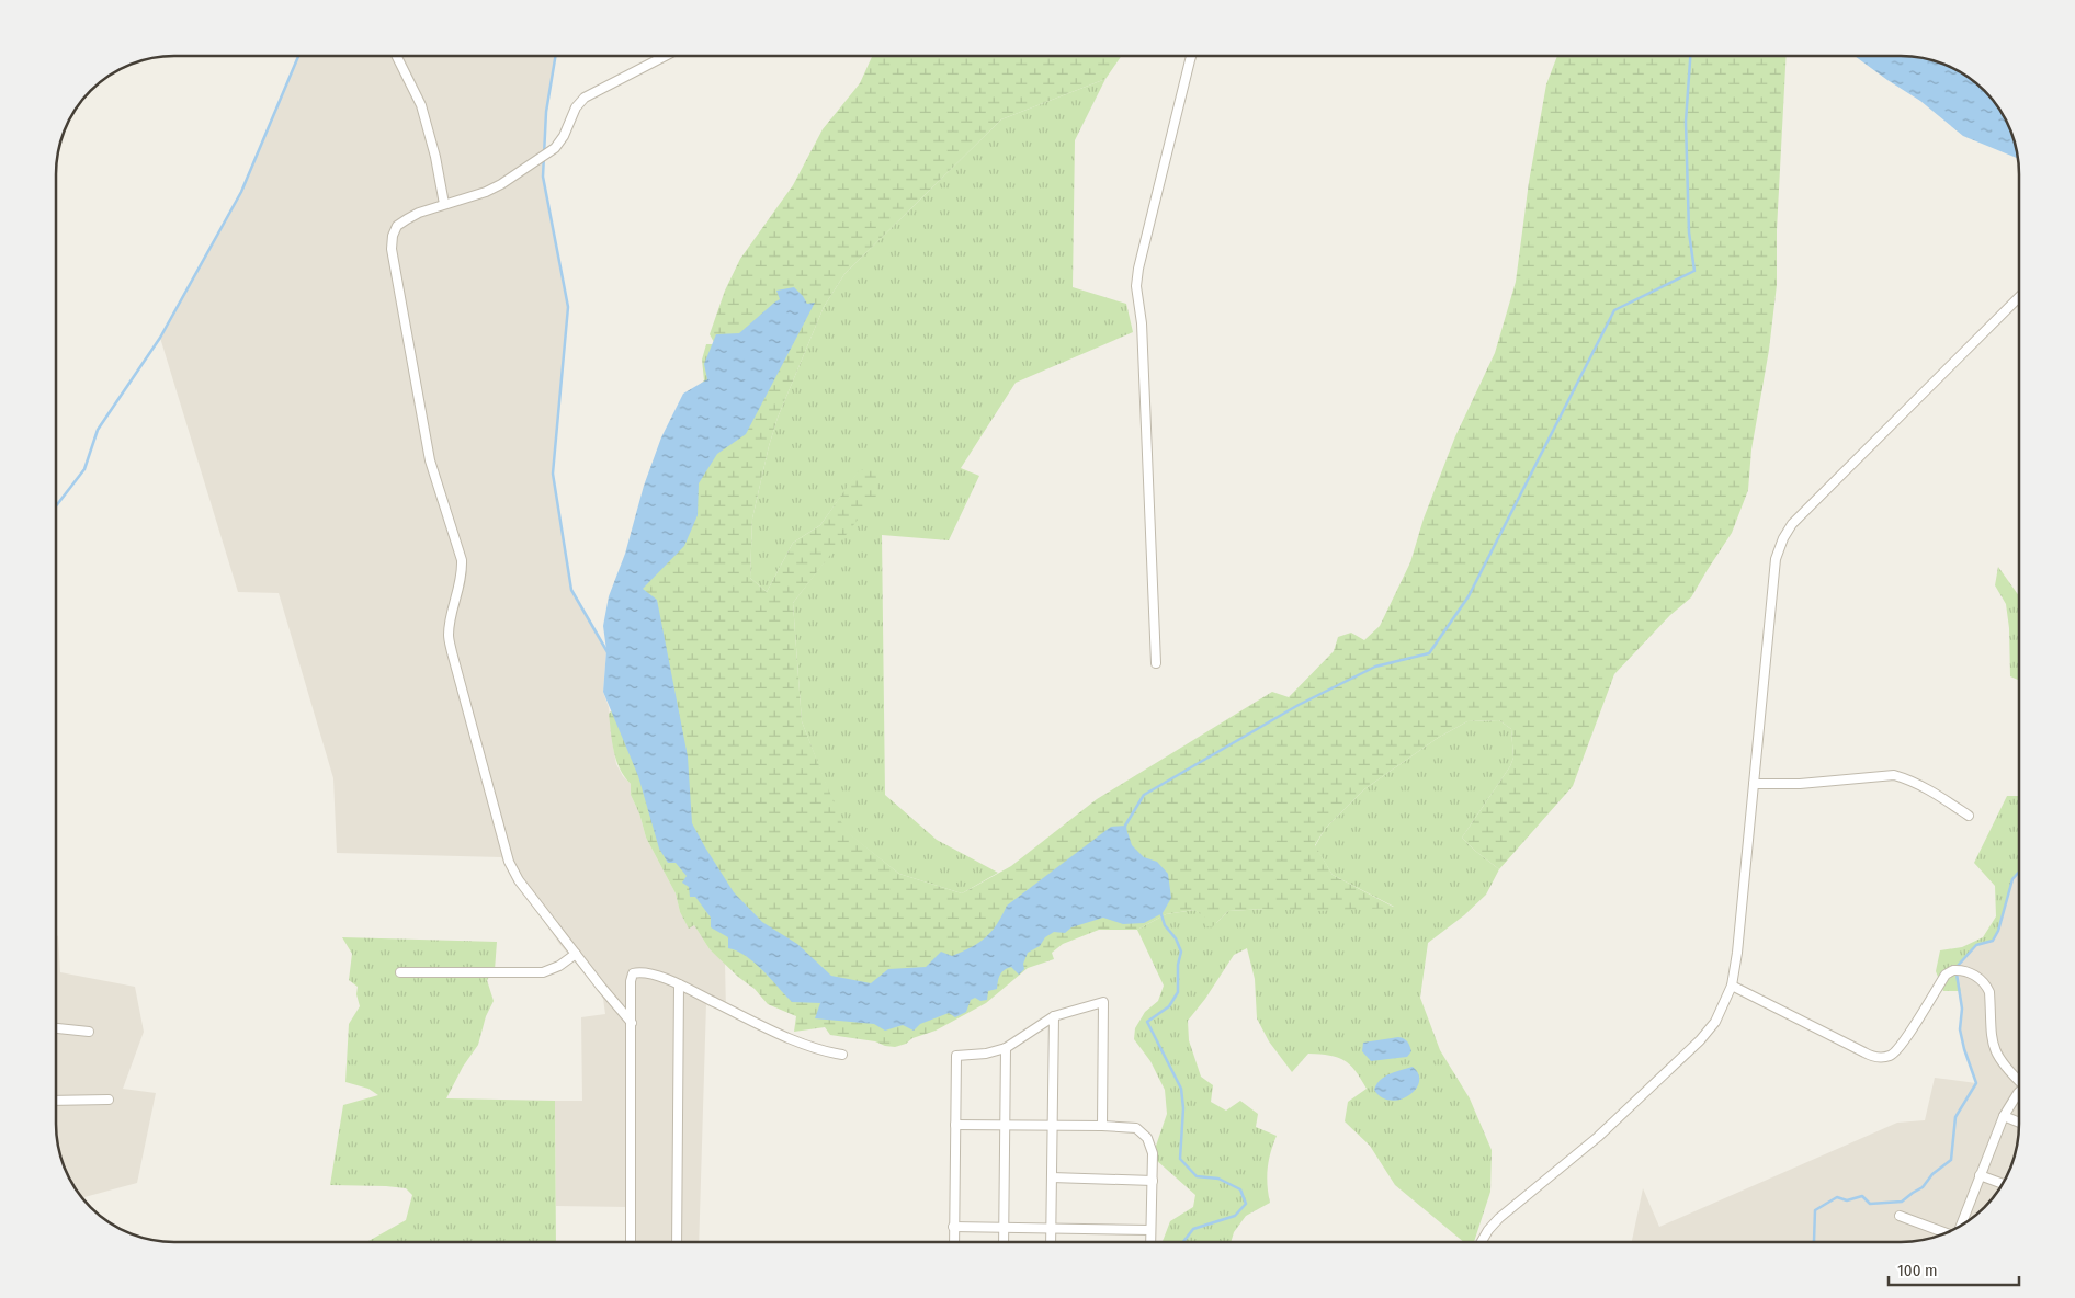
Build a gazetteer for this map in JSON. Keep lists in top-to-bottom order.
{
  "scale_bar": "100 m"
}
